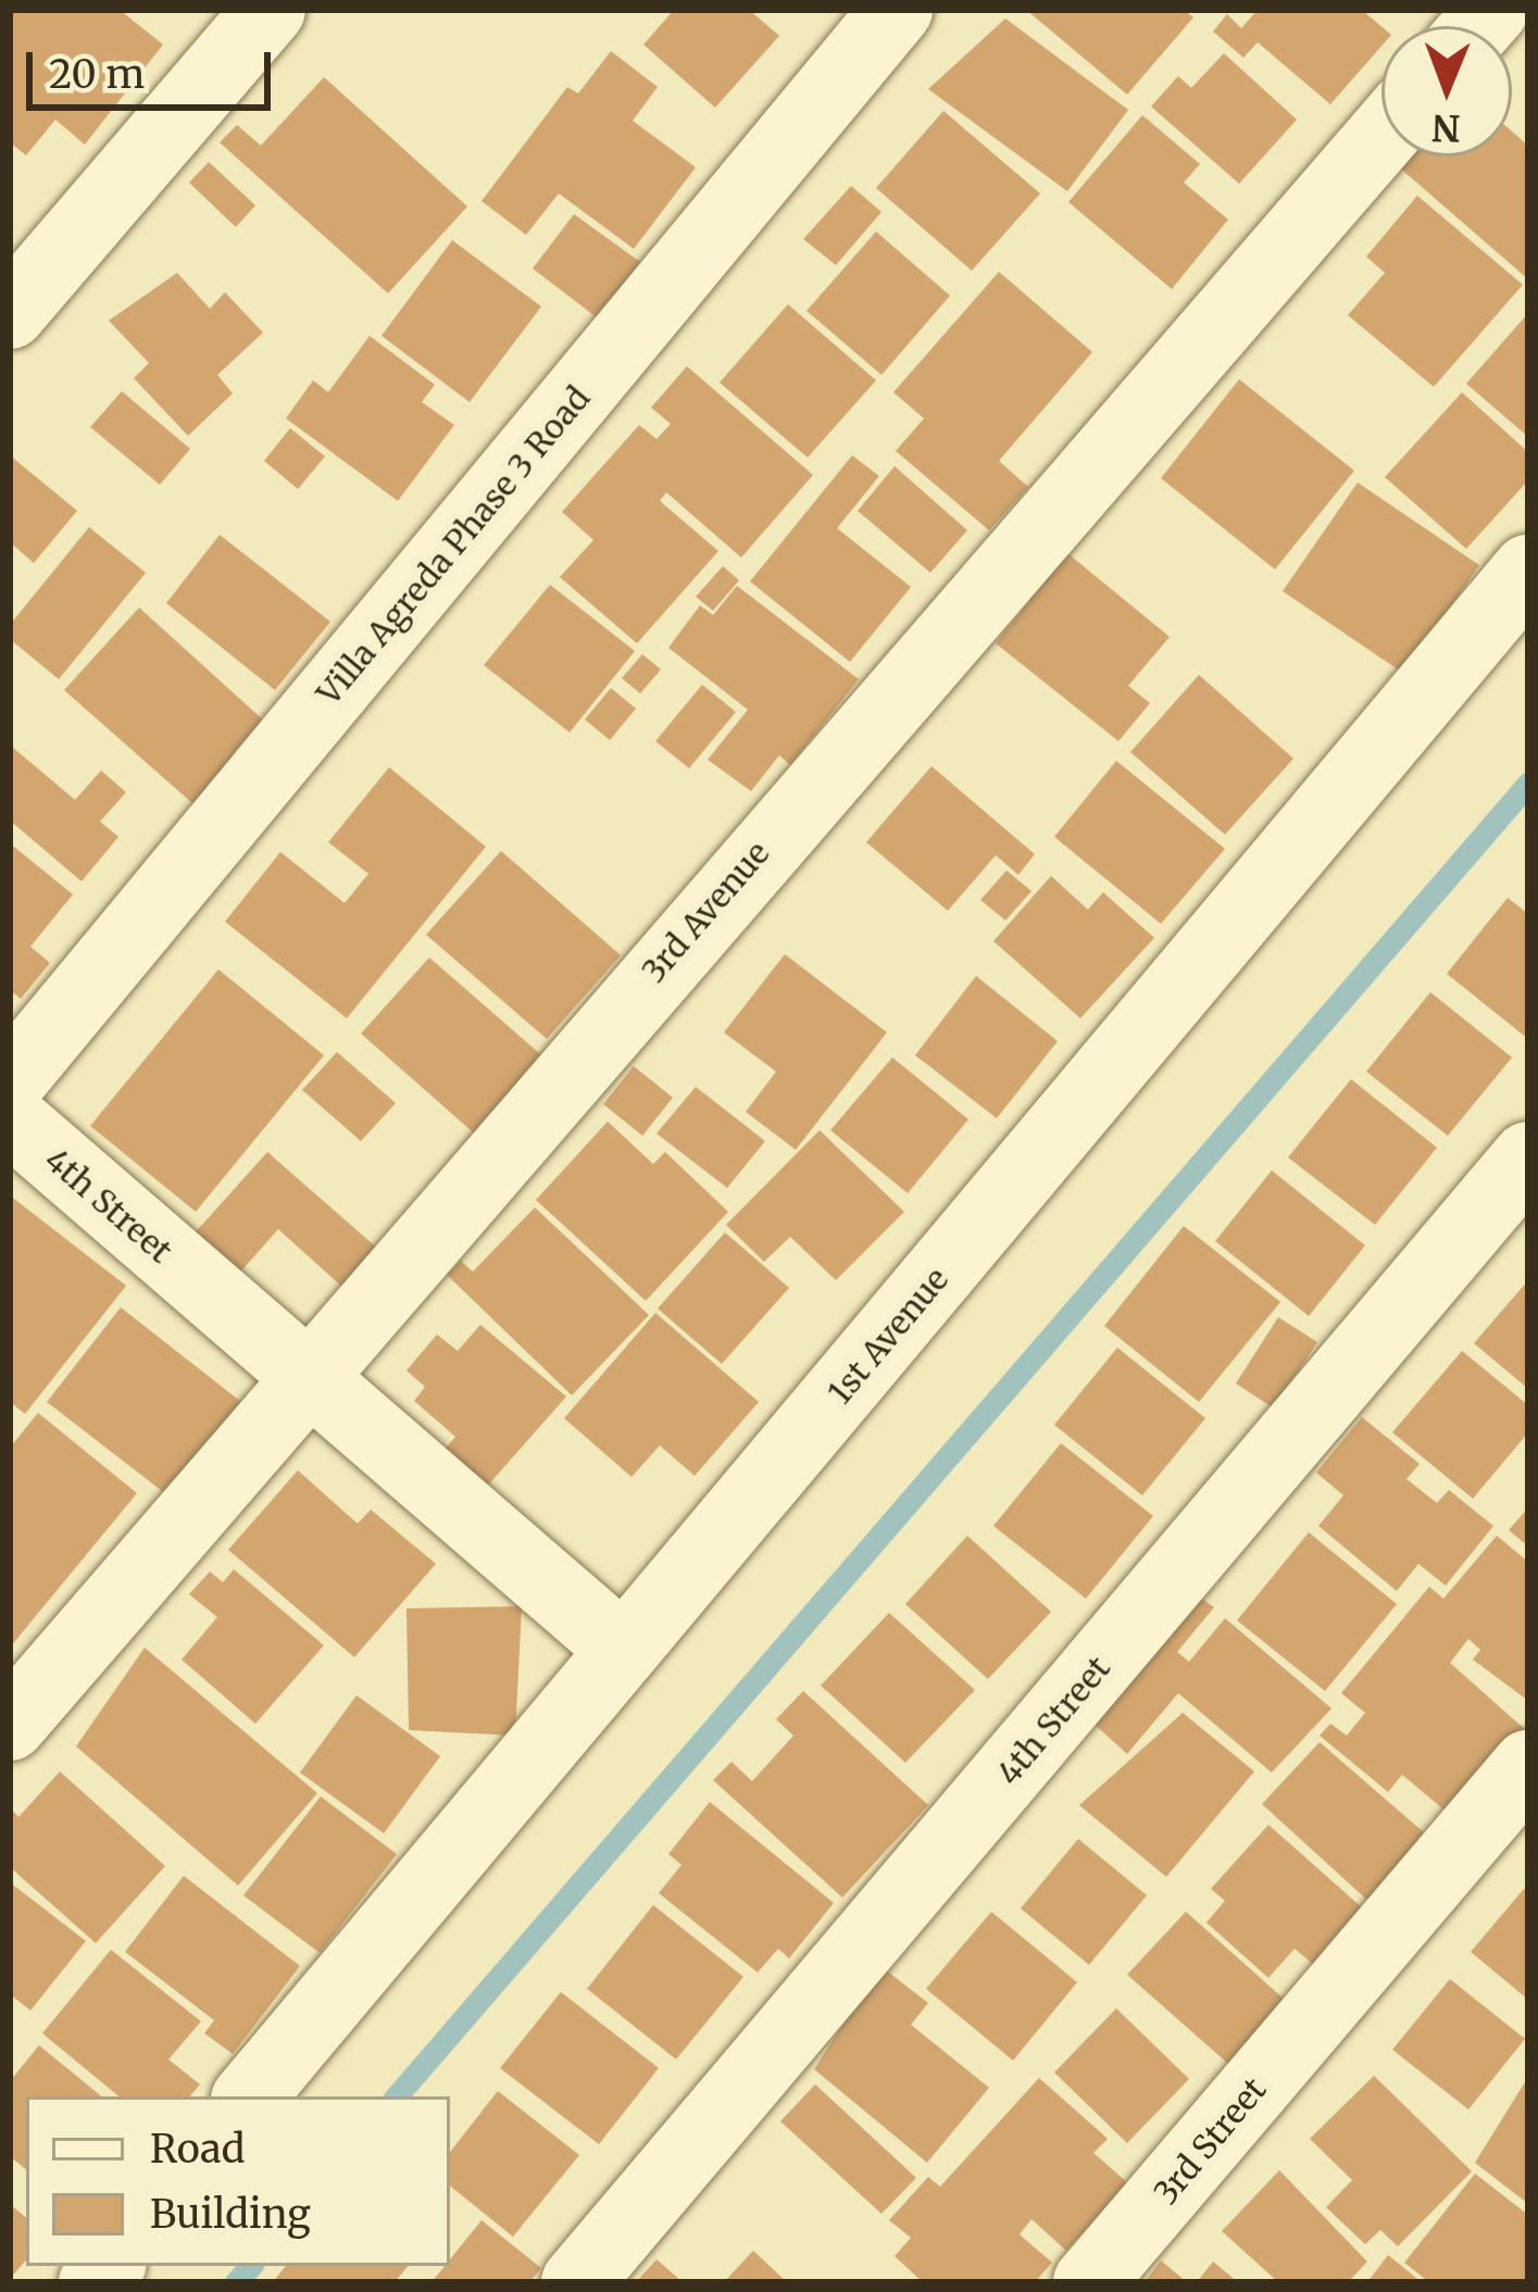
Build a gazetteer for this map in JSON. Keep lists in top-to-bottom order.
{
  "streets": {
    "street": [
      "Villa Agreda Phase 3 Road",
      "3rd Avenue",
      "4th Street",
      "1st Avenue",
      "3rd Street"
    ]
  },
  "crossings": [
    ["3rd Avenue", "4th Street"],
    ["4th Street", "1st Avenue"]
  ],
  "legend": ["Road", "Building"],
  "scale_bar": "20 m",
  "north": "bottom"
}
